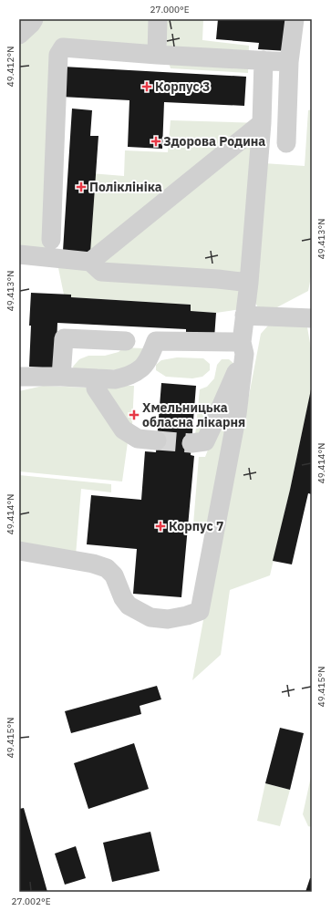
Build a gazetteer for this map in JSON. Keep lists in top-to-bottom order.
{
  "places": {
    "health": [
      "Корпус 3",
      "Здорова Родина",
      "Поліклініка",
      "Хмельницька обласна лікарня",
      "Корпус 7"
    ]
  },
  "coordinates": [
    "27.000°E",
    "49.412°N",
    "49.413°N",
    "49.414°N",
    "49.415°N",
    "27.002°E"
  ]
}
